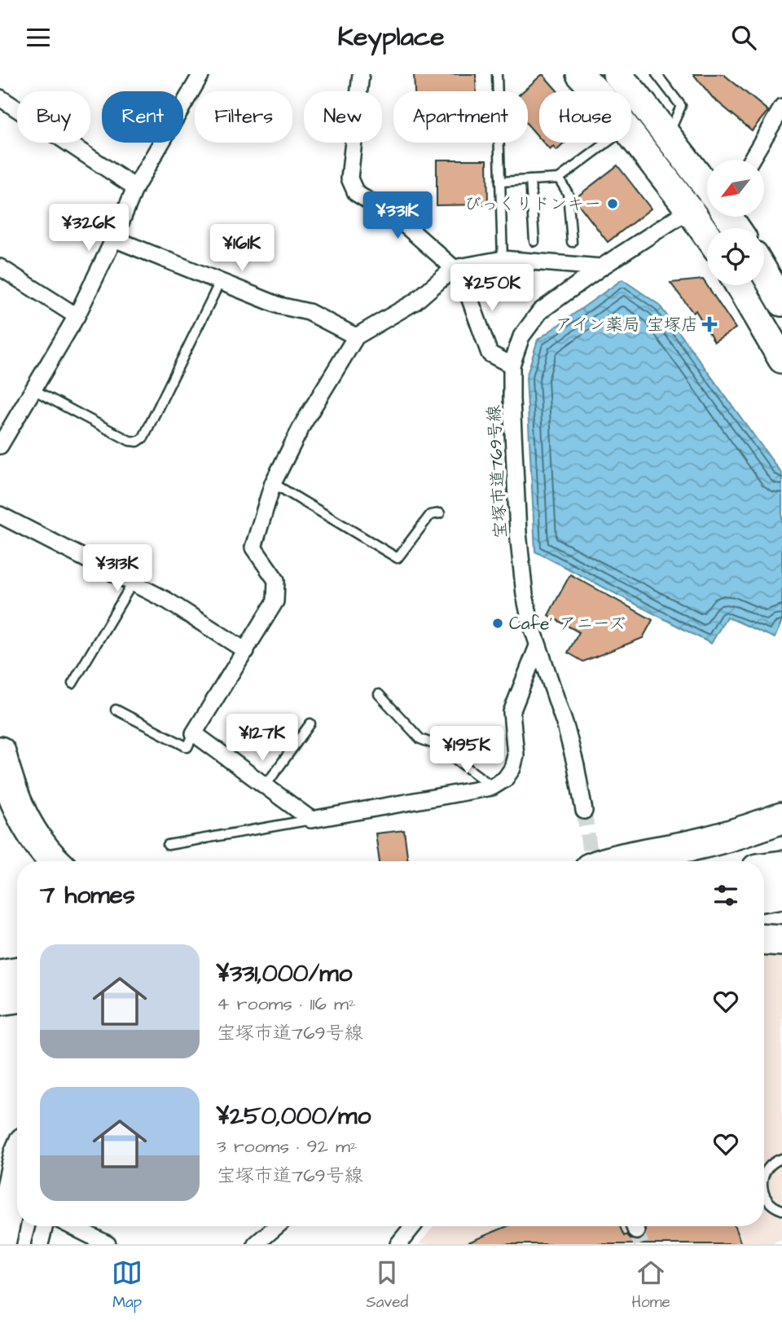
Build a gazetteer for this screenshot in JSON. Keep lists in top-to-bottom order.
{
  "streets": {
    "street": ["宝塚市道769号線"]
  },
  "places": {
    "other": ["びっくりドンキー", "Cafe' アニーズ"],
    "health": ["アイン薬局 宝塚店"]
  },
  "north": "bottom left",
  "page": {
    "header": "Keyplace",
    "chip": [
      "Buy",
      "Rent",
      "Filters",
      "New",
      "Apartment",
      "House"
    ],
    "price": [
      "¥331K",
      "¥326K",
      "¥161K",
      "¥250K",
      "¥313K",
      "¥127K",
      "¥195K"
    ],
    "heading": "7 homes",
    "list": [
      {
        "name": "¥331,000/mo",
        "note": "4 rooms · 116 m² · 宝塚市道769号線"
      },
      {
        "name": "¥250,000/mo",
        "note": "3 rooms · 92 m² · 宝塚市道769号線"
      }
    ],
    "tabs": ["Map", "Saved", "Home"]
  }
}
